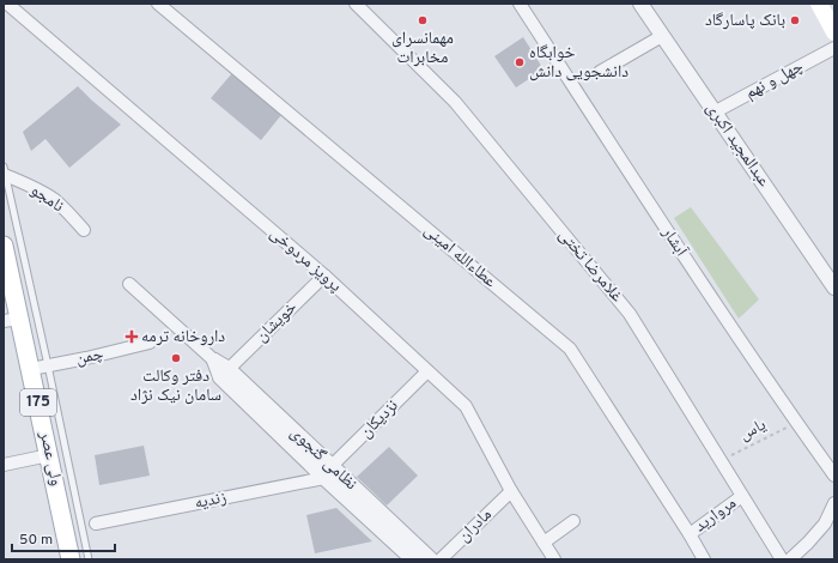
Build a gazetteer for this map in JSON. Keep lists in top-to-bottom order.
{
  "streets": {
    "main road": ["175", "ولی عصر"],
    "street": [
      "چهل و نهم",
      "عبدالمجید اکبری",
      "نامجو",
      "آبشار",
      "عطاءالله امینی",
      "پرویز مردوخی",
      "غلامرضا تختی",
      "خویشان",
      "چمن",
      "نزدیکان",
      "نظامی گنجوی",
      "زندیه",
      "مروارید",
      "مادران"
    ],
    "path": ["یاس"]
  },
  "crossings": [
    ["چهل و نهم", "عبدالمجید اکبری"],
    ["آبشار", "یاس"],
    ["عطاءالله امینی", "مروارید"],
    ["پرویز مردوخی", "خویشان"],
    ["پرویز مردوخی", "نزدیکان"],
    ["پرویز مردوخی", "مادران"],
    ["غلامرضا تختی", "یاس"],
    ["غلامرضا تختی", "مروارید"],
    ["خویشان", "نظامی گنجوی"],
    ["چمن", "ولی عصر"],
    ["نزدیکان", "نظامی گنجوی"],
    ["نزدیکان", "زندیه"],
    ["نظامی گنجوی", "زندیه"]
  ],
  "places": {
    "other": [
      "مهمانسرای مخابرات",
      "بانک پاسارگاد",
      "خوابگاه دانشجویی دانش",
      "دفتر وکالت سامان نیک نژاد"
    ],
    "health": ["داروخانه ترمه"]
  },
  "scale_bar": "50 m"
}
